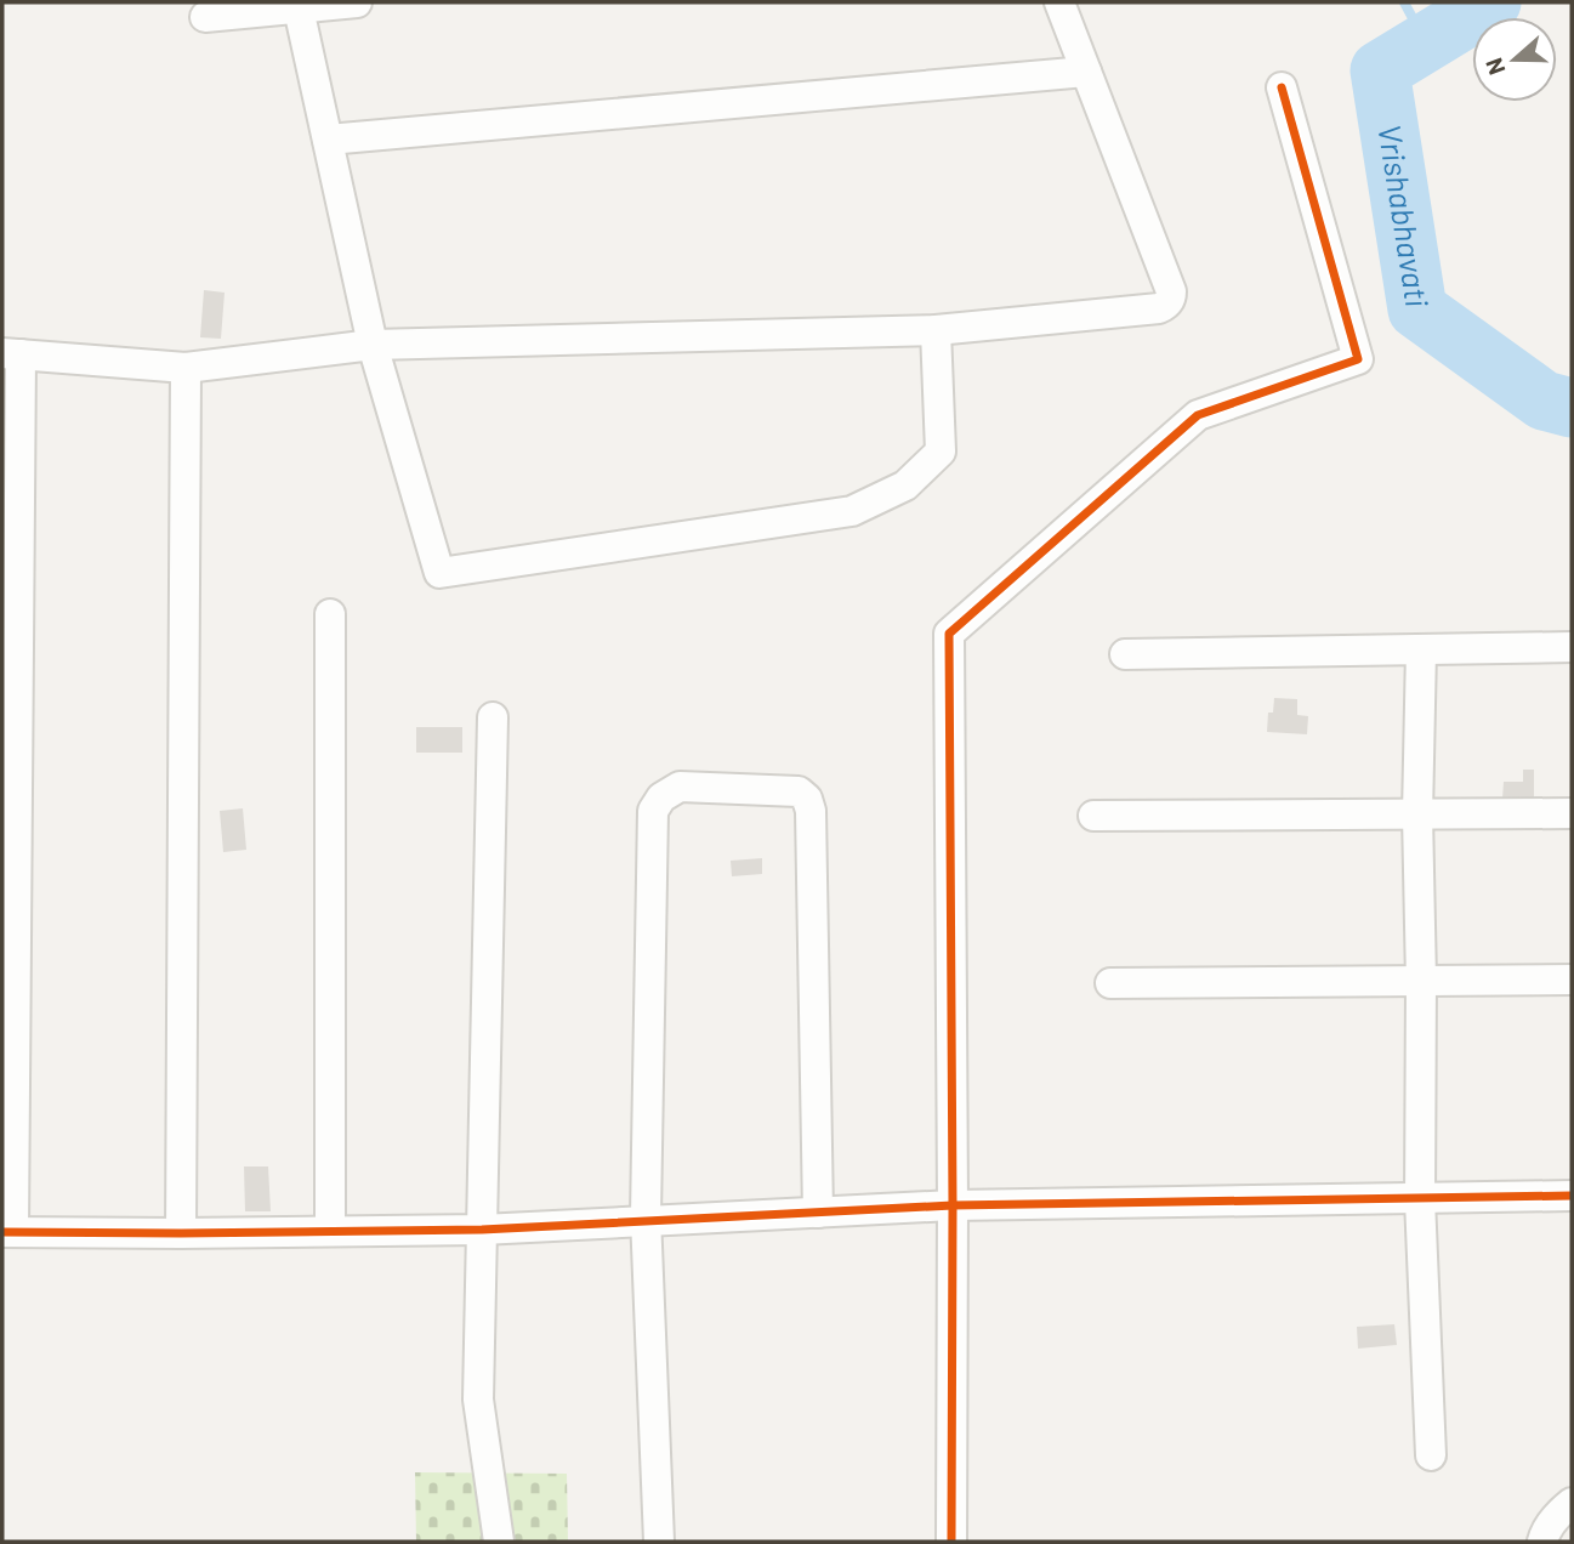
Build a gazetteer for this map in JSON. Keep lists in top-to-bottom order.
{
  "water": ["Vrishabhavati"],
  "north": "left"
}
